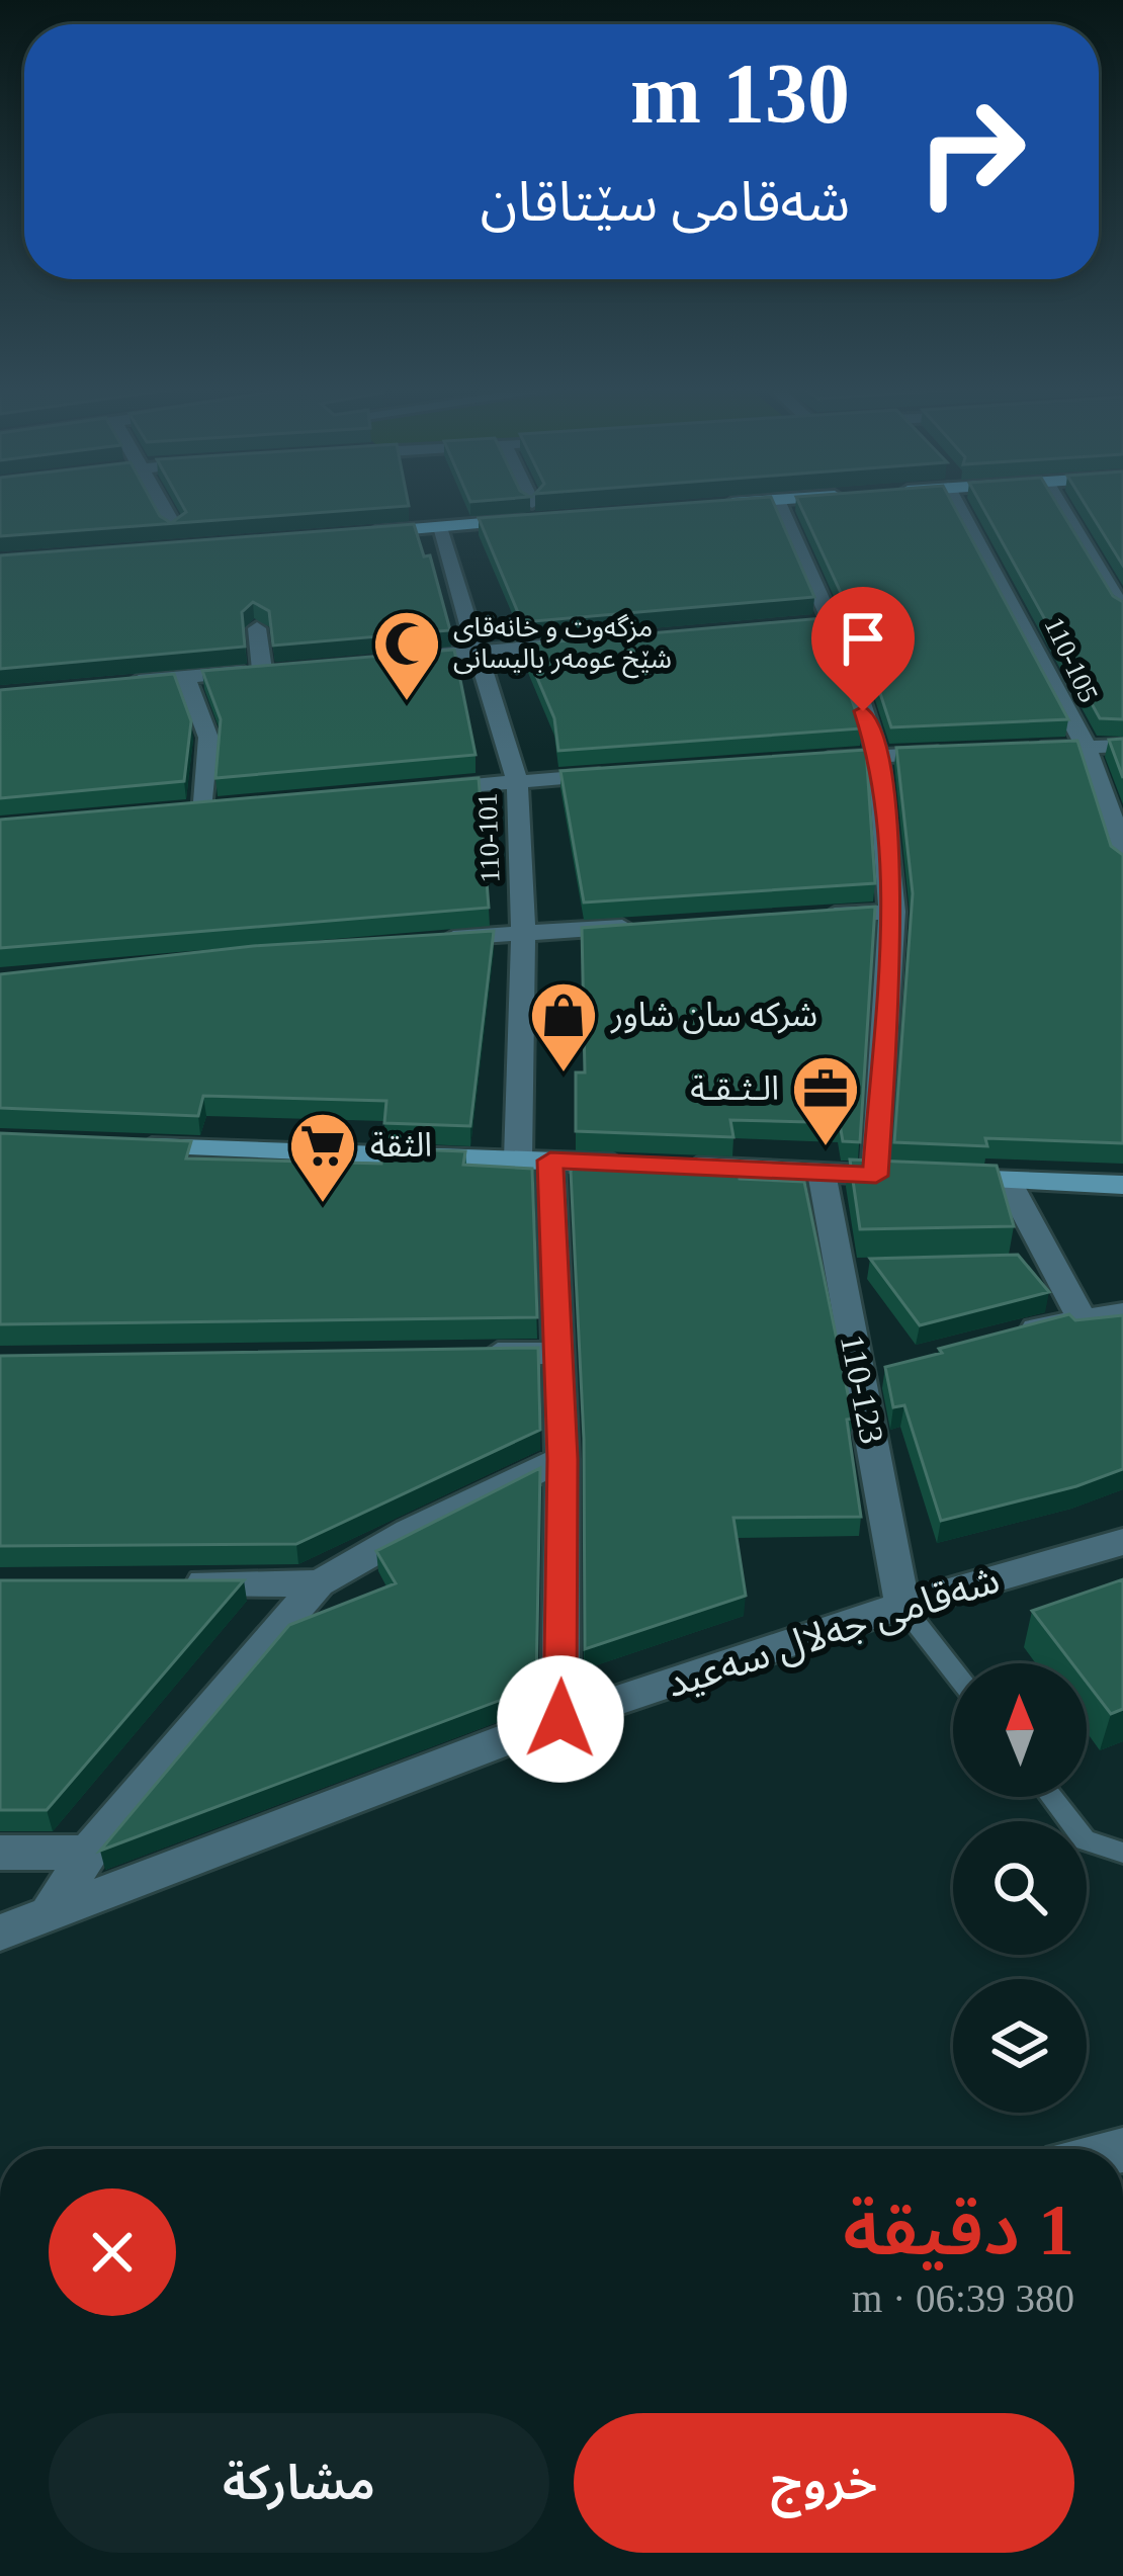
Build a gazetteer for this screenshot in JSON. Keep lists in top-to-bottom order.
{
  "streets": {
    "street": [
      "110-105",
      "110-101",
      "110-123",
      "شەقامی جەلال سەعید"
    ]
  },
  "crossings": [
    ["110-101", "شەقامی جەلال سەعید"],
    ["110-123", "شەقامی جەلال سەعید"]
  ],
  "places": {
    "mosque": ["مزگەوت و خانەقای شێخ عومەر بالیسانی"],
    "shop": ["شرکە سان شاور"],
    "office": ["الـثـقـة"],
    "supermarket": ["الثقة"]
  },
  "north": "top",
  "page": {
    "turn": ["130 m", "شەقامی سێتاقان"],
    "heading": ["1 دقيقة", "380 m · 06:39"],
    "buttons": ["خروج", "مشاركة"]
  }
}
